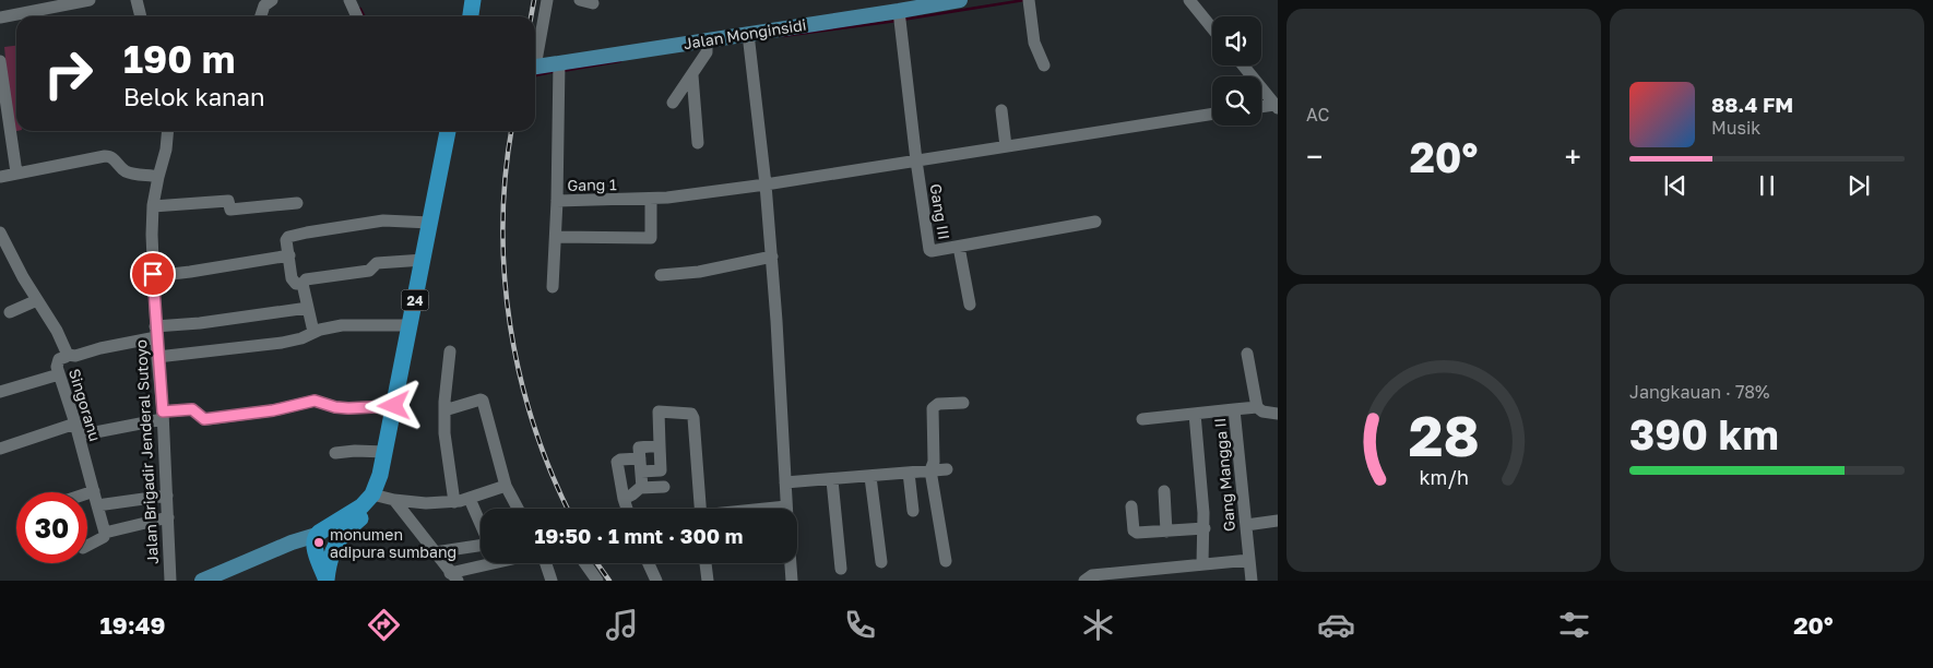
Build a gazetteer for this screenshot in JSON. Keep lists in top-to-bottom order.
{
  "streets": {
    "highway": ["24"],
    "main road": ["Jalan Monginsidi"],
    "street": [
      "Gang 1",
      "Gang III",
      "Singoranu",
      "Jalan Brigadir Jenderal Sutoyo",
      "Gang Mangga II"
    ]
  },
  "crossings": [
    ["Jalan Monginsidi", "Gang 1"],
    ["Jalan Monginsidi", "Gang III"],
    ["Gang 1", "Gang III"]
  ],
  "places": ["monumen adipura sumbang"],
  "page": {
    "tile": [
      "AC",
      ["Jangkauan · 78%", "390 km"]
    ],
    "turn": ["190 m", "Belok kanan"],
    "song": ["88.4 FM", "Musik"],
    "heat": ["−", "20°", "+"],
    "limit": "30",
    "trip": "19:50 · 1 mnt · 300 m",
    "tabs": ["19:49", "20°"],
    "gauge": ["28", "km/h"]
  }
}
